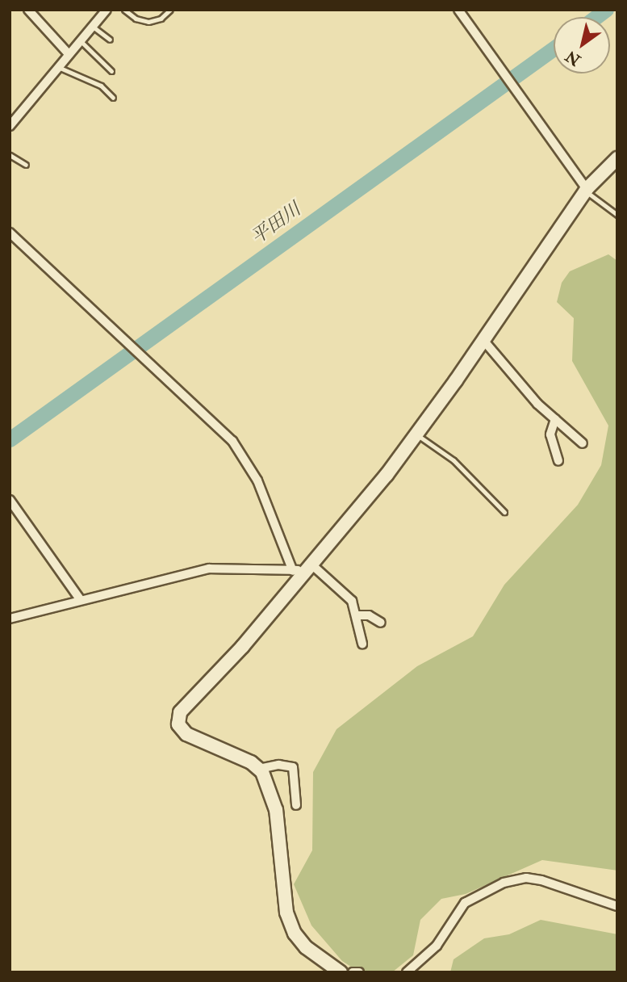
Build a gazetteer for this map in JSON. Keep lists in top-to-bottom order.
{
  "water": ["平田川"],
  "north": "bottom left"
}
